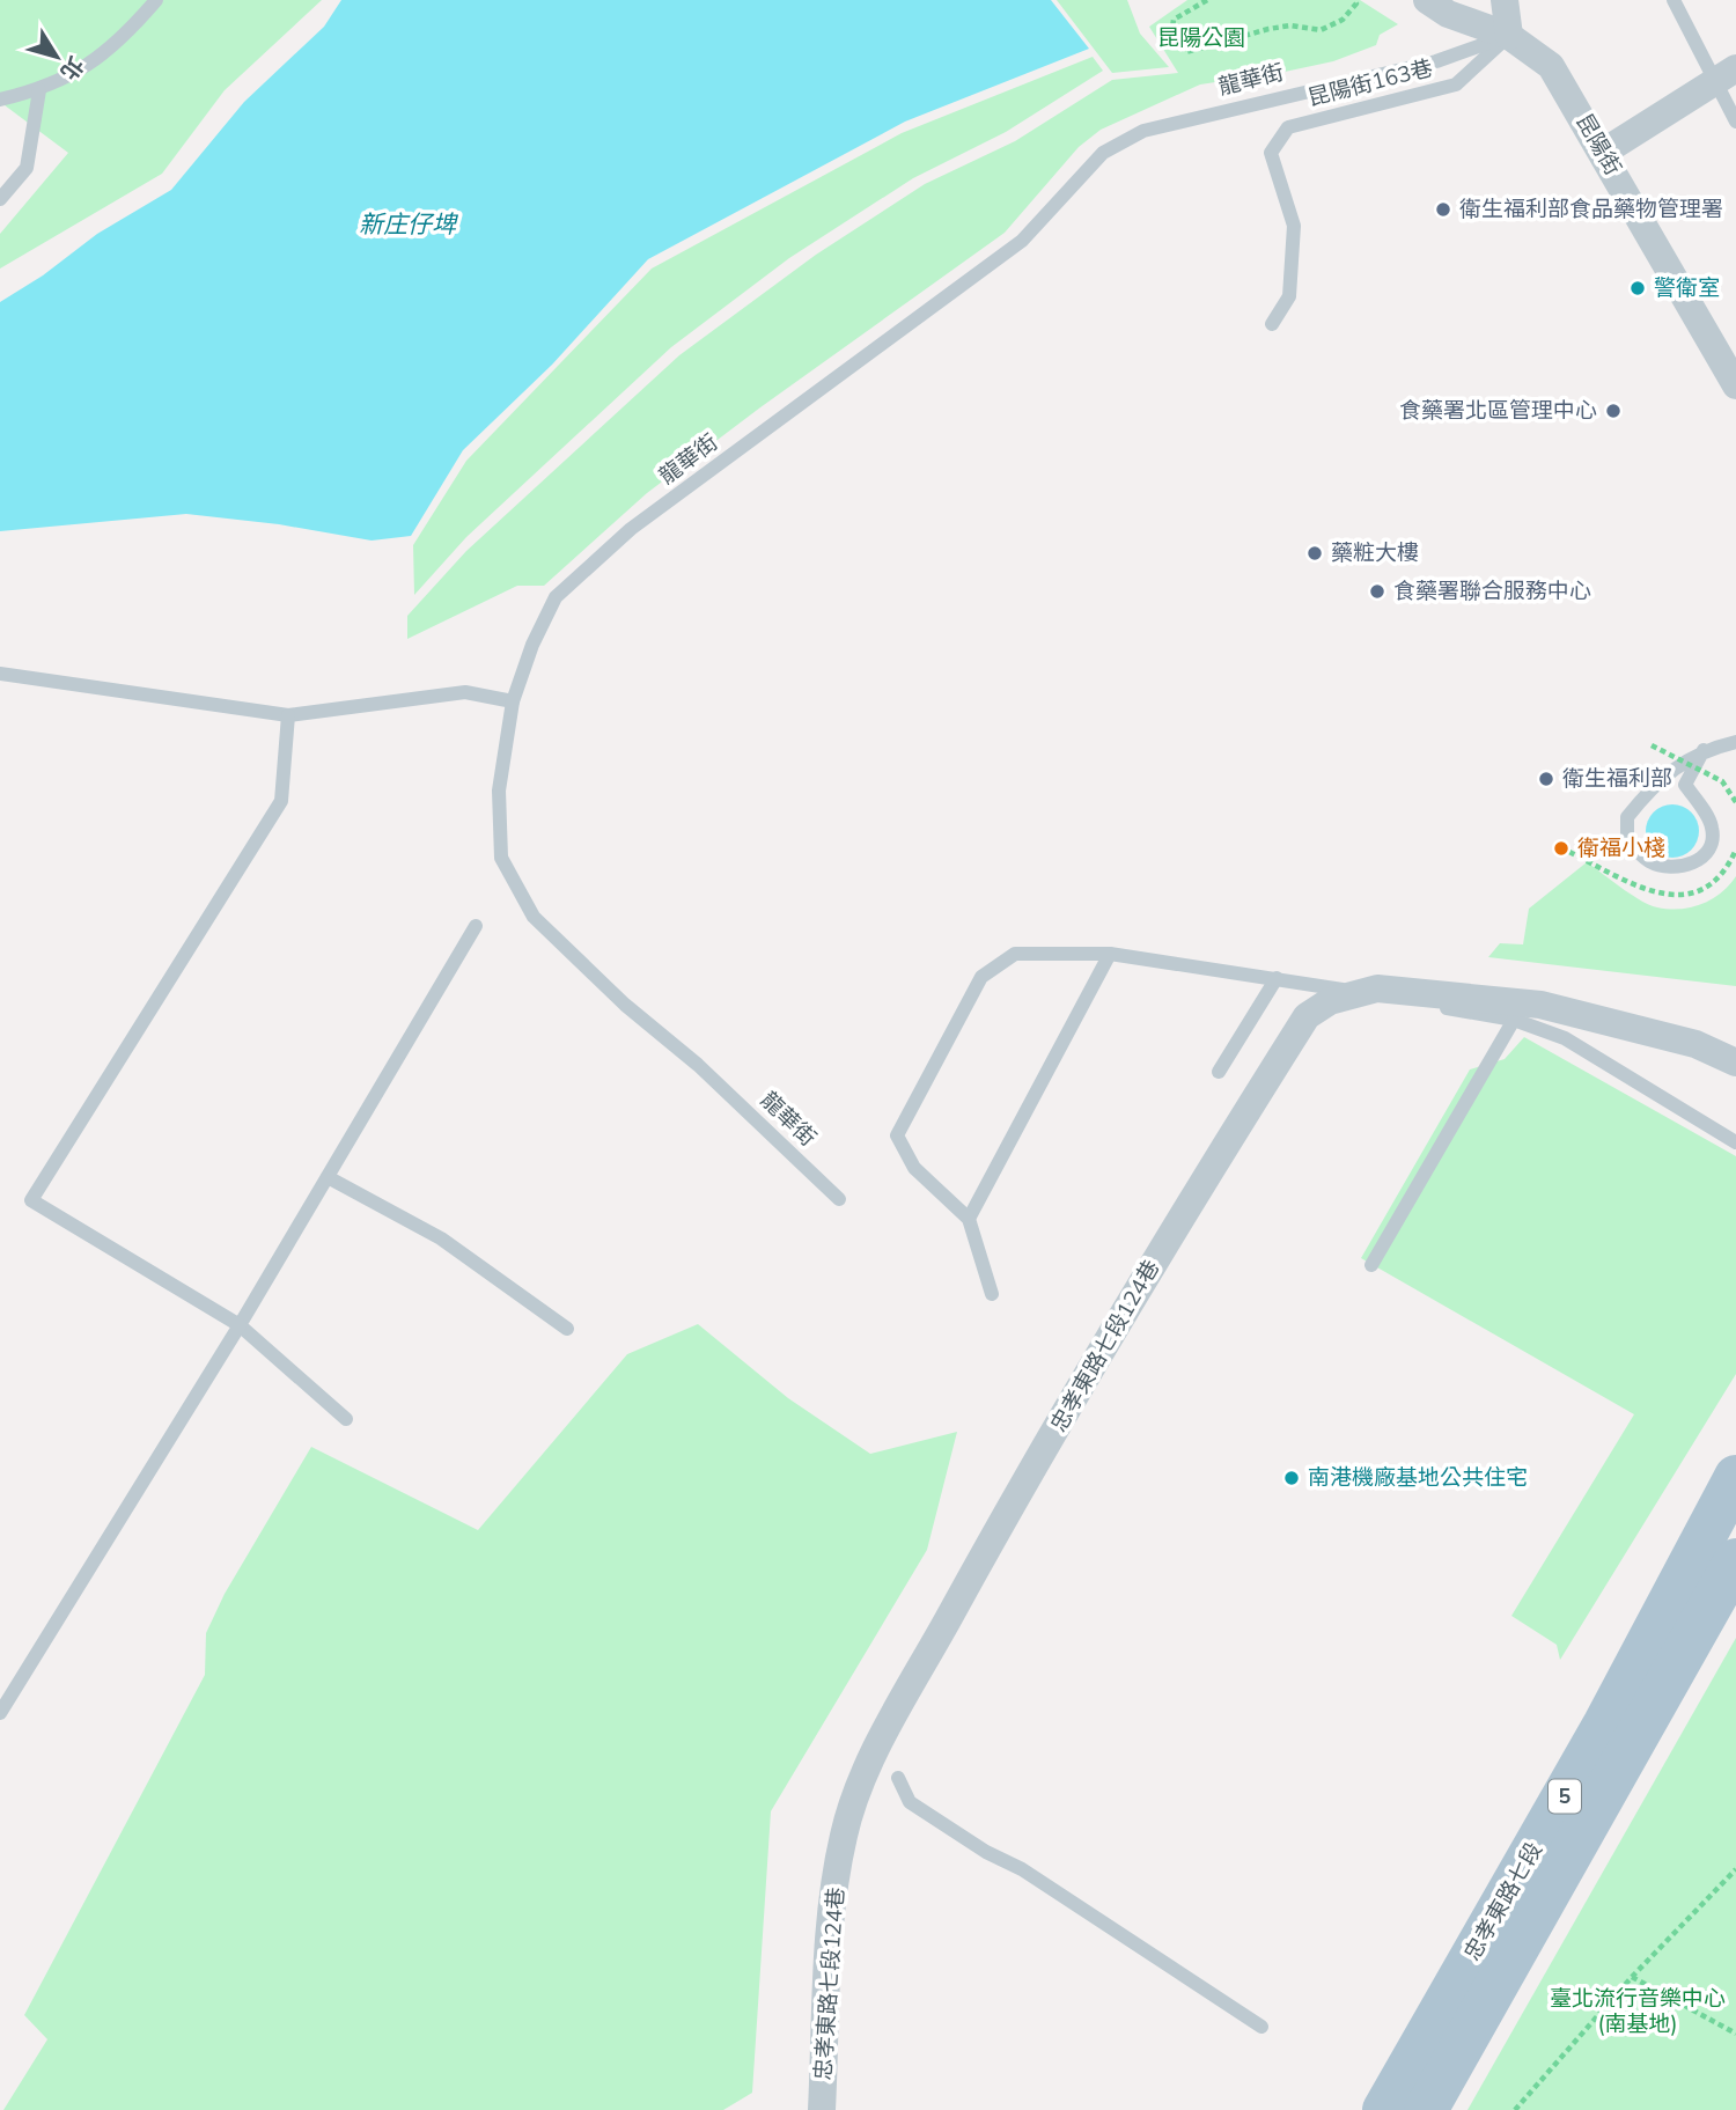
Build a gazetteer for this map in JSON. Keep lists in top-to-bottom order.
{
  "streets": {
    "main road": ["5", "忠孝東路七段"],
    "street": ["昆陽街", "忠孝東路七段124巷"],
    "lane": ["龍華街", "昆陽街163巷"]
  },
  "crossings": [
    ["龍華街", "昆陽街163巷"],
    ["龍華街", "昆陽街"],
    ["昆陽街163巷", "昆陽街"]
  ],
  "water": ["新庄仔埤"],
  "parks": ["昆陽公園", "臺北流行音樂中心 (南基地)"],
  "places": [
    "衛生福利部食品藥物管理署",
    "警衛室",
    "食藥署北區管理中心",
    "藥粧大樓",
    "食藥署聯合服務中心",
    "衛生福利部",
    "衛福小棧",
    "南港機廠基地公共住宅"
  ],
  "north": "bottom right"
}
